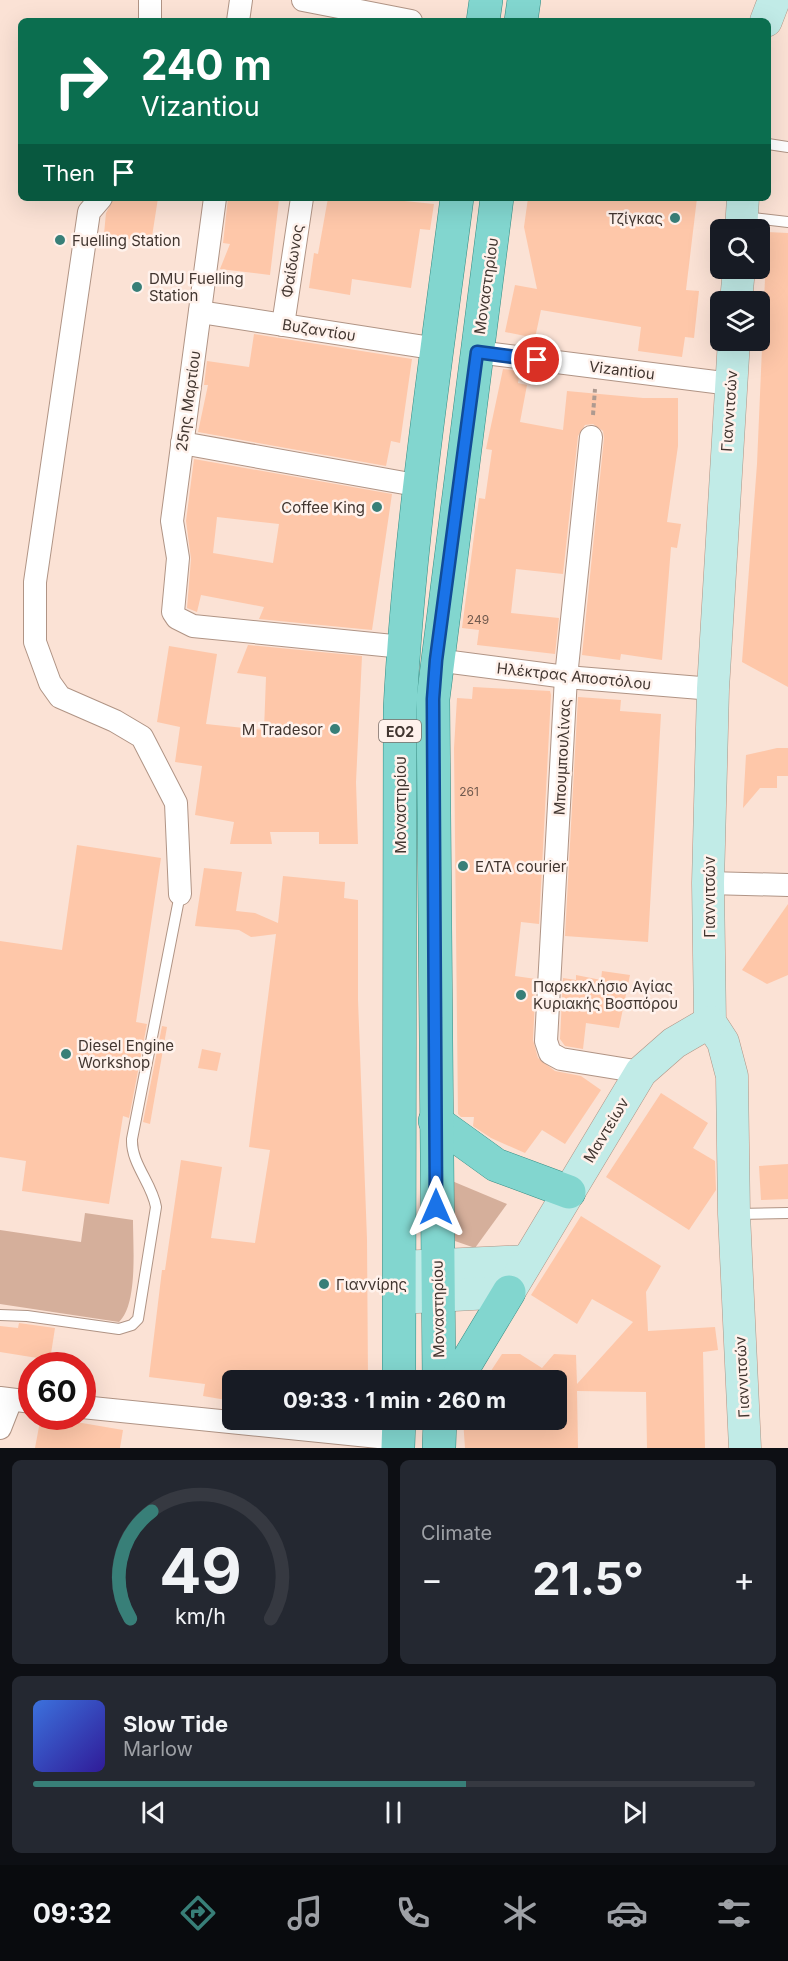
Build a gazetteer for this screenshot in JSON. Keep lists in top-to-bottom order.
{
  "streets": {
    "main road": [
      "Μοναστηρίου",
      "Γιαννιτσών",
      "ΕΟ2",
      "Μαντείων"
    ],
    "street": [
      "Φαίδωνος",
      "Βυζαντίου",
      "Vizantiou",
      "25ης Μαρτίου",
      "Ηλέκτρας Αποστόλου",
      "Μπουμπουλίνας"
    ]
  },
  "crossings": [
    ["Φαίδωνος", "Βυζαντίου"],
    ["Μοναστηρίου", "Βυζαντίου"],
    ["Μοναστηρίου", "Vizantiou"],
    ["Μοναστηρίου", "25ης Μαρτίου"],
    ["Μοναστηρίου", "Ηλέκτρας Αποστόλου"],
    ["Βυζαντίου", "25ης Μαρτίου"],
    ["Vizantiou", "Γιαννιτσών"],
    ["Γιαννιτσών", "Ηλέκτρας Αποστόλου"],
    ["Γιαννιτσών", "Μαντείων"],
    ["Ηλέκτρας Αποστόλου", "Μπουμπουλίνας"],
    ["Μπουμπουλίνας", "Μαντείων"]
  ],
  "places": [
    "Τζίγκας",
    "Fuelling Station",
    "DMU Fuelling Station",
    "Coffee King",
    "M Tradesor",
    "ΕΛΤΑ courier",
    "Παρεκκλήσιο Αγίας Κυριακής Βοσπόρου",
    "Diesel Engine Workshop",
    "Γιαννίρης"
  ],
  "house_numbers": ["249", "261"],
  "page": {
    "turn": ["240 m", "Vizantiou"],
    "then": "Then",
    "limit": "60",
    "trip": "09:33 · 1 min · 260 m",
    "tile": "Climate",
    "heat": ["−", "21.5°", "+"],
    "song": ["Slow Tide", "Marlow"],
    "tabs": "09:32",
    "gauge": ["49", "km/h"]
  }
}
